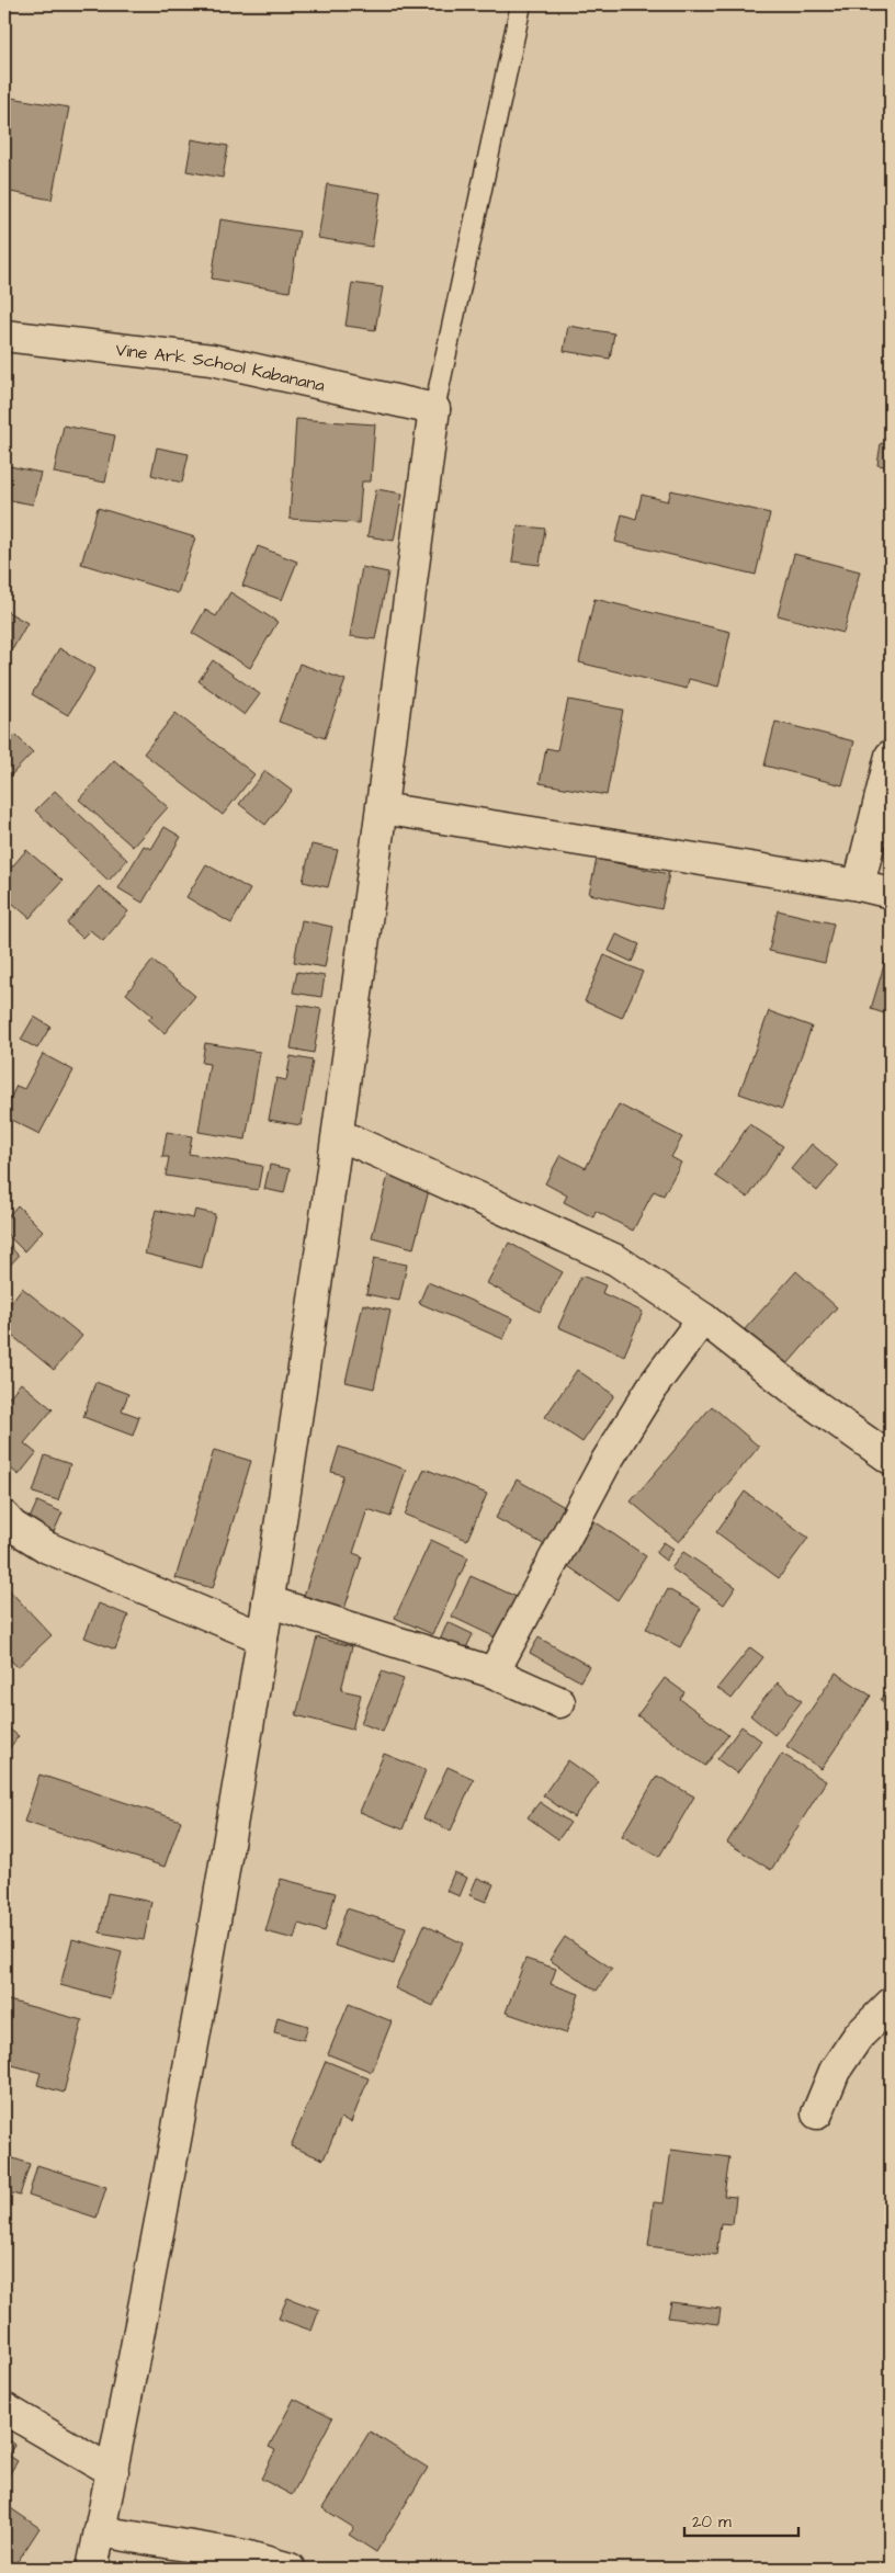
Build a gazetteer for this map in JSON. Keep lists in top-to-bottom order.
{
  "streets": {
    "street": ["Vine Ark School Kabanana"]
  },
  "scale_bar": "20 m"
}
